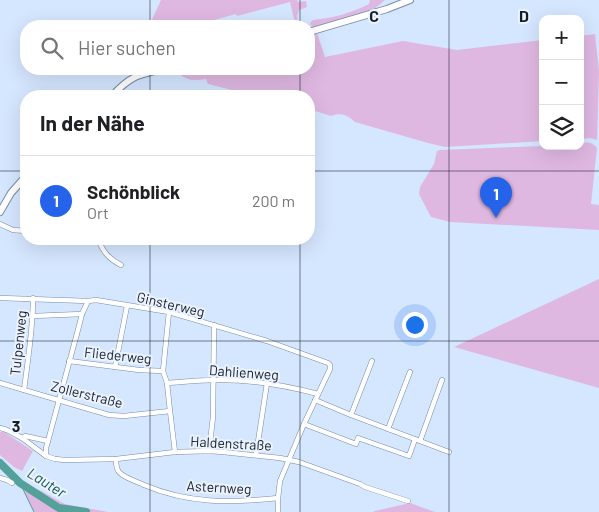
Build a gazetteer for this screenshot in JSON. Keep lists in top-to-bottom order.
{
  "streets": {
    "street": [
      "Ginsterweg",
      "Tulpenweg",
      "Fliederweg",
      "Dahlienweg",
      "Zollerstraße",
      "Haldenstraße",
      "Asternweg"
    ]
  },
  "crossings": [
    ["Ginsterweg", "Tulpenweg"],
    ["Ginsterweg", "Dahlienweg"],
    ["Tulpenweg", "Zollerstraße"],
    ["Haldenstraße", "Asternweg"]
  ],
  "water": ["Lauter"],
  "page": {
    "map_buttons": ["+", "−"],
    "search": "Hier suchen",
    "heading": "In der Nähe",
    "list": [
      {
        "mark": "1",
        "name": "Schönblick",
        "note": "Ort",
        "value": "200 m"
      }
    ],
    "pins": "1"
  },
  "grid": {
    "columns": ["C", "D"],
    "rows": ["3"]
  }
}
